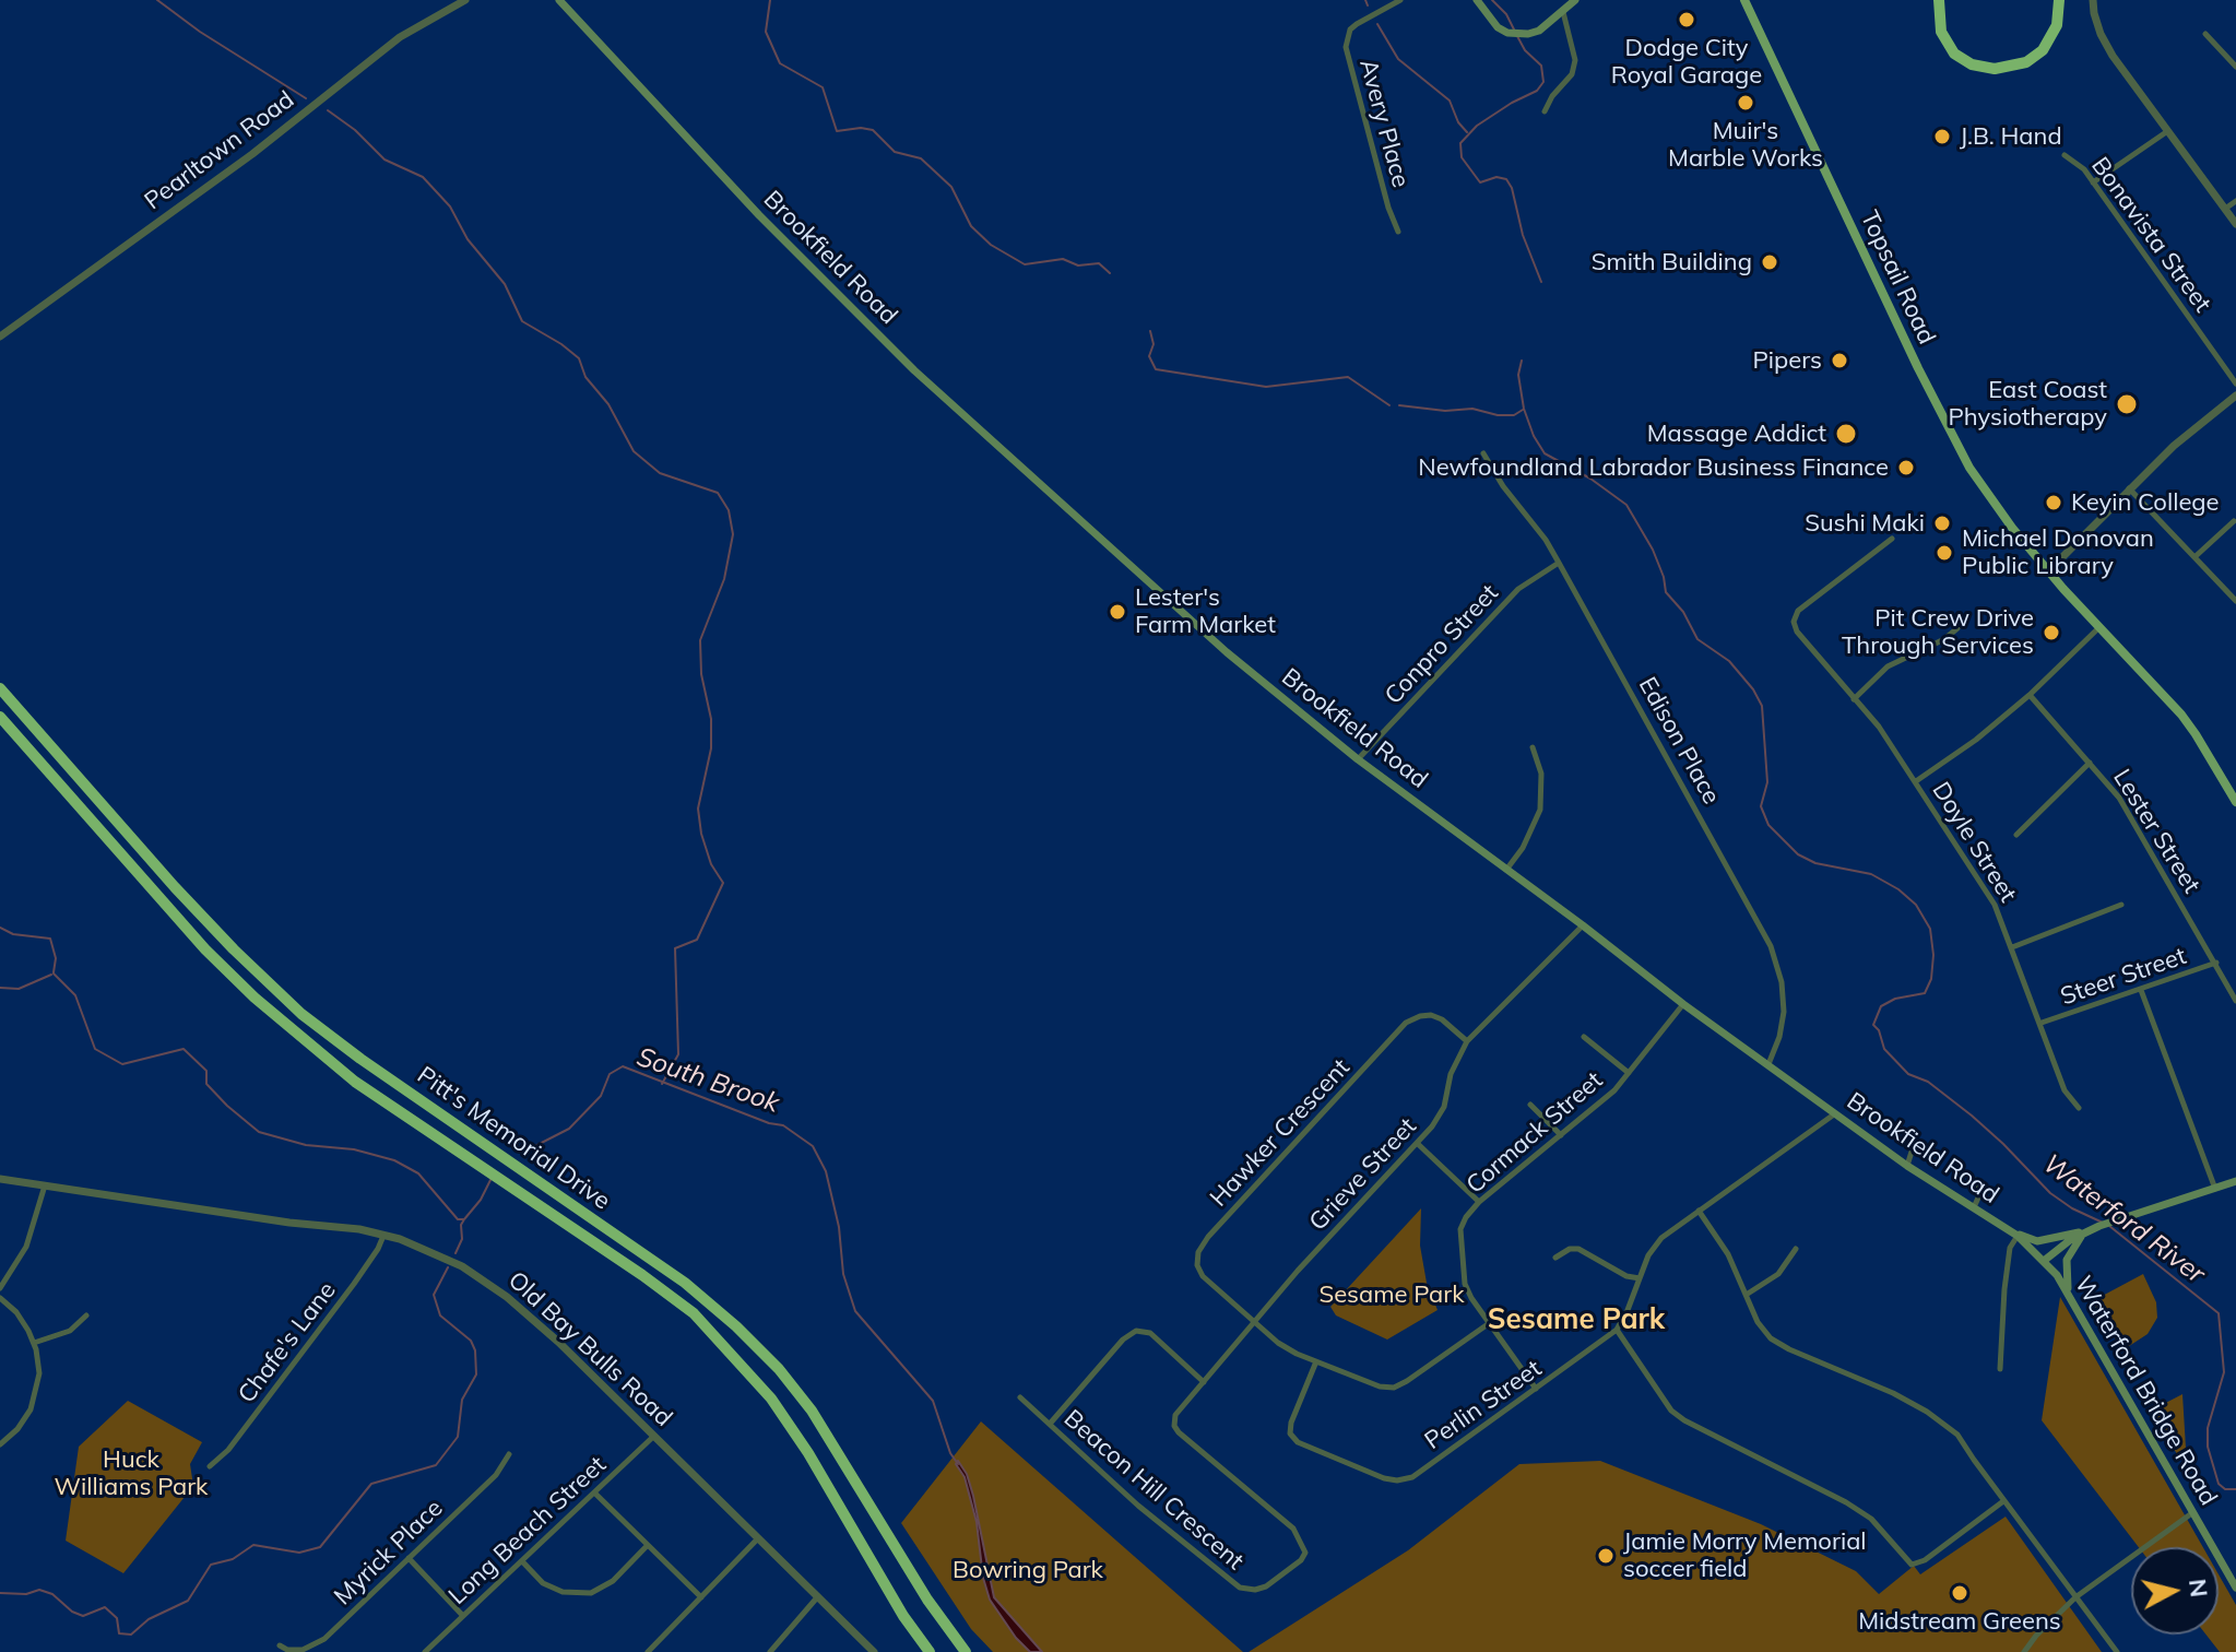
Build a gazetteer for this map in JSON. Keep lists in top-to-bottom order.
{
  "streets": {
    "highway": ["Pitt's Memorial Drive"],
    "main road": ["Brookfield Road", "Topsail Road", "Waterford Bridge Road"],
    "street": [
      "Avery Place",
      "Pearltown Road",
      "Bonavista Street",
      "Conpro Street",
      "Edison Place",
      "Lester Street",
      "Doyle Street",
      "Steer Street",
      "Hawker Crescent",
      "Cormack Street",
      "Grieve Street",
      "Chafe's Lane",
      "Old Bay Bulls Road",
      "Perlin Street",
      "Beacon Hill Crescent",
      "Long Beach Street",
      "Myrick Place"
    ]
  },
  "crossings": [
    ["Brookfield Road", "Conpro Street"],
    ["Brookfield Road", "Edison Place"],
    ["Brookfield Road", "Cormack Street"],
    ["Brookfield Road", "Grieve Street"],
    ["Brookfield Road", "Waterford Bridge Road"],
    ["Brookfield Road", "Perlin Street"],
    ["Conpro Street", "Edison Place"],
    ["Lester Street", "Steer Street"],
    ["Doyle Street", "Steer Street"],
    ["Hawker Crescent", "Grieve Street"],
    ["Hawker Crescent", "Beacon Hill Crescent"],
    ["Cormack Street", "Perlin Street"],
    ["Grieve Street", "Beacon Hill Crescent"],
    ["Chafe's Lane", "Old Bay Bulls Road"],
    ["Old Bay Bulls Road", "Long Beach Street"]
  ],
  "districts": ["Sesame Park"],
  "water": ["South Brook", "Waterford River"],
  "parks": ["Sesame Park", "Huck Williams Park", "Bowring Park"],
  "places": [
    "Dodge City Royal Garage",
    "Muir's Marble Works",
    "J.B. Hand",
    "Smith Building",
    "Pipers",
    "East Coast Physiotherapy",
    "Massage Addict",
    "Newfoundland Labrador Business Finance",
    "Keyin College",
    "Sushi Maki",
    "Michael Donovan Public Library",
    "Lester's Farm Market",
    "Pit Crew Drive Through Services",
    "Jamie Morry Memorial soccer field",
    "Midstream Greens"
  ],
  "north": "right"
}
